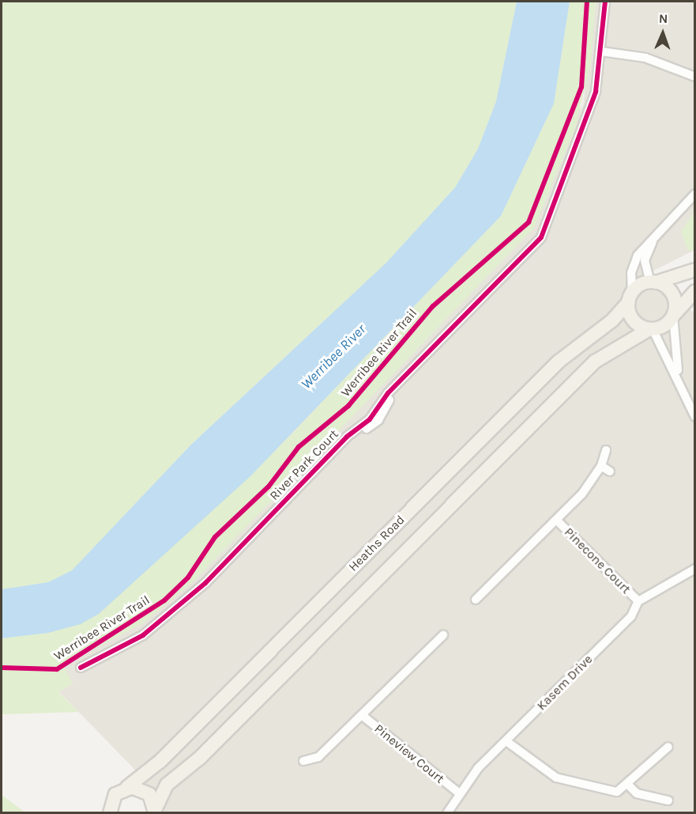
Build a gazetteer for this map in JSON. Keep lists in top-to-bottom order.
{
  "streets": {
    "main road": ["Heaths Road"],
    "street": [
      "River Park Court",
      "Pinecone Court",
      "Kasem Drive",
      "Pineview Court"
    ],
    "cycle path": ["Werribee River Trail"]
  },
  "crossings": [
    ["Pinecone Court", "Kasem Drive"],
    ["Kasem Drive", "Pineview Court"]
  ],
  "water": ["Werribee River"],
  "north": "top"
}
